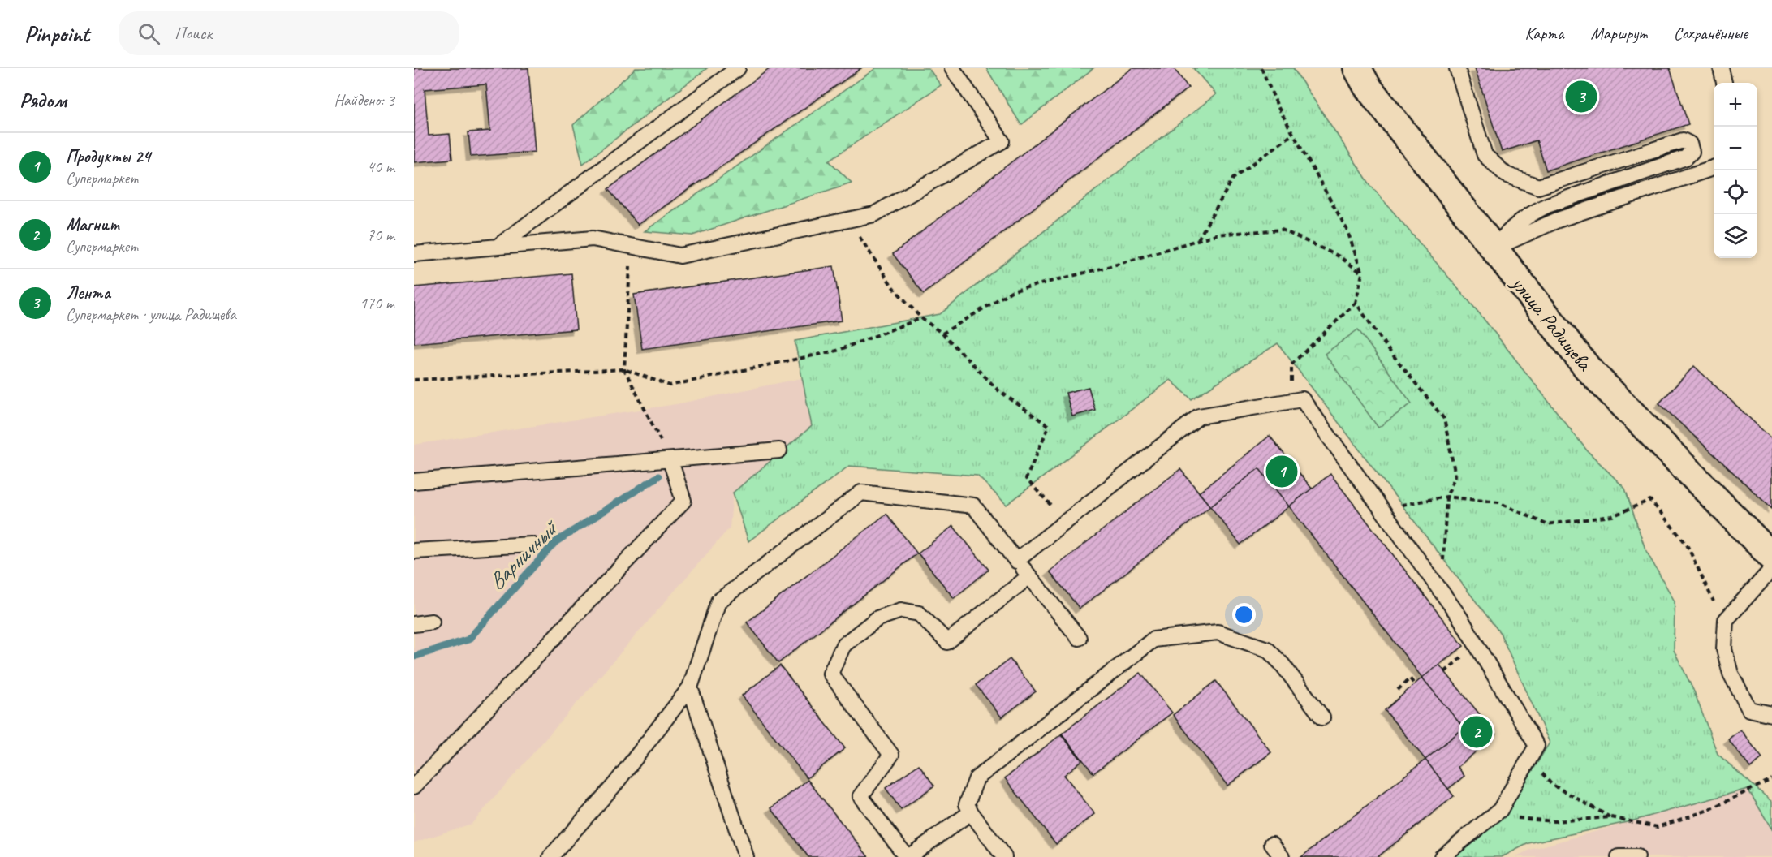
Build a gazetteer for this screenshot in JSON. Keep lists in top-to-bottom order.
{
  "streets": {
    "street": ["улица Радищева"]
  },
  "water": ["Варничный"],
  "page": {
    "header": "Pinpoint",
    "search": "Поиск",
    "nav": ["Карта", "Маршрут", "Сохранённые"],
    "heading": ["Рядом", "Найдено: 3"],
    "pins": ["3", "1", "2"],
    "map_buttons": ["+", "−"],
    "list": [
      {
        "mark": "1",
        "name": "Продукты 24",
        "note": "Супермаркет",
        "value": "40 m"
      },
      {
        "mark": "2",
        "name": "Магнит",
        "note": "Супермаркет",
        "value": "70 m"
      },
      {
        "mark": "3",
        "name": "Лента",
        "note": "Супермаркет · улица Радищева",
        "value": "170 m"
      }
    ]
  }
}
